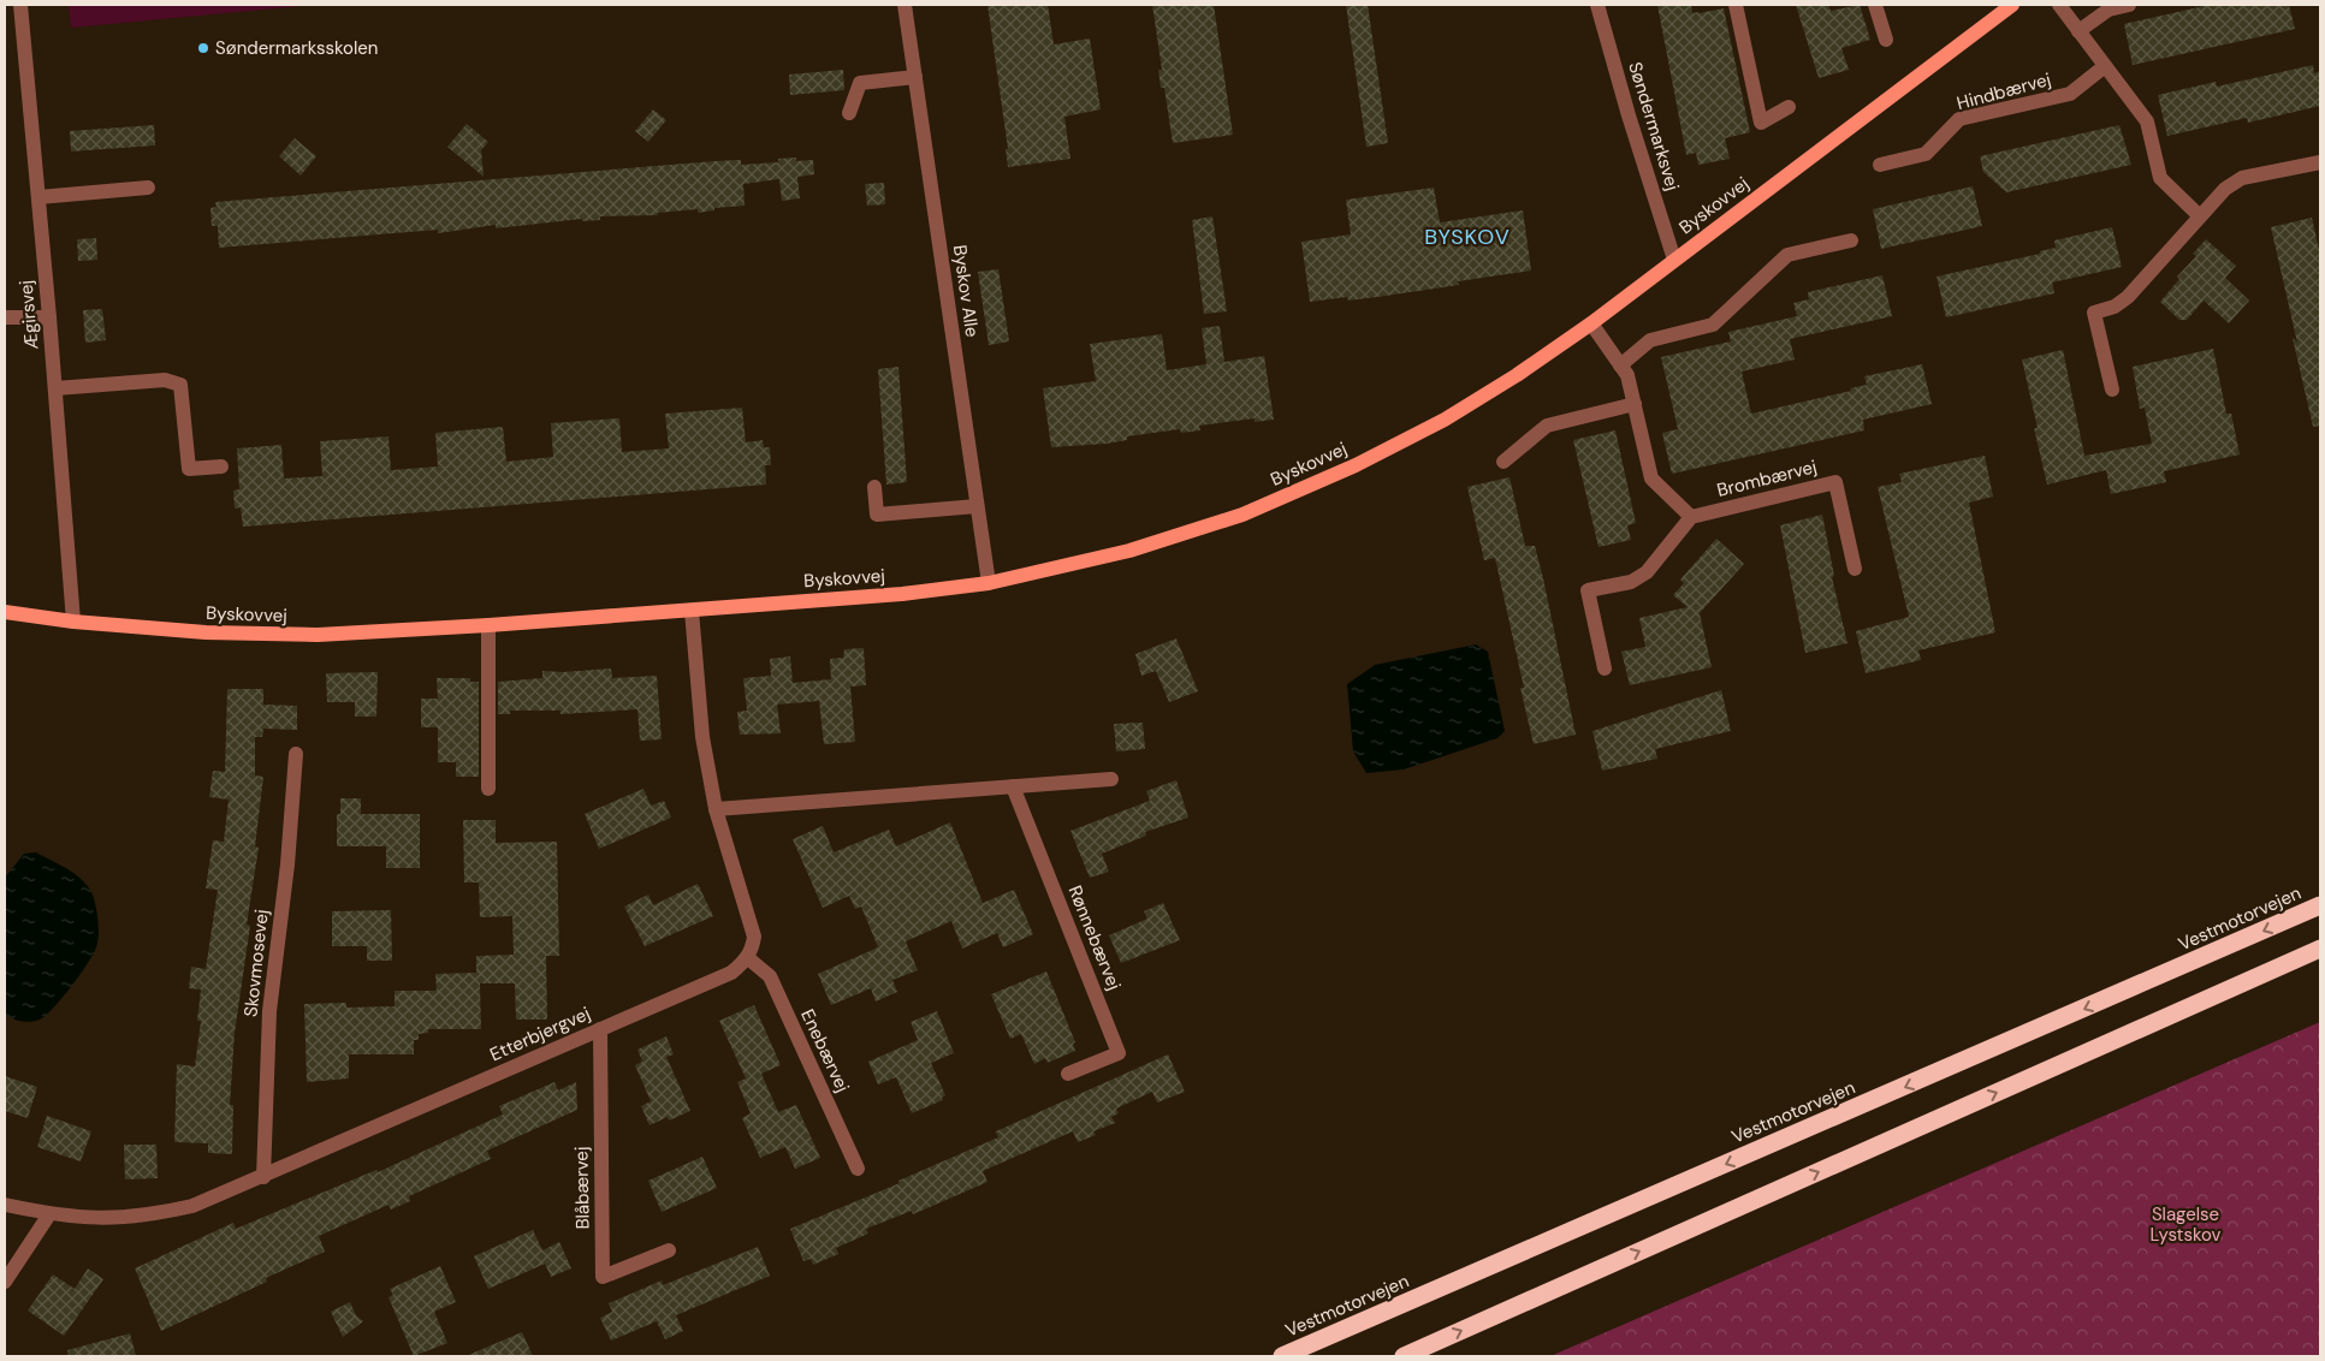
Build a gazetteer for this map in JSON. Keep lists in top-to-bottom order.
{
  "streets": {
    "highway": ["Vestmotorvejen"],
    "main road": ["Byskovvej"],
    "street": [
      "Hindbærvej",
      "Søndermarksvej",
      "Byskov Alle",
      "Ægirsvej",
      "Brombærvej",
      "Rønnebærvej",
      "Skovmosevej",
      "Etterbjergvej",
      "Enebærvej",
      "Blåbærvej"
    ]
  },
  "crossings": [
    ["Søndermarksvej", "Byskovvej"],
    ["Byskovvej", "Byskov Alle"],
    ["Byskovvej", "Ægirsvej"],
    ["Skovmosevej", "Etterbjergvej"],
    ["Etterbjergvej", "Enebærvej"],
    ["Etterbjergvej", "Blåbærvej"]
  ],
  "districts": ["BYSKOV"],
  "parks": ["Slagelse Lystskov"],
  "places": ["Søndermarksskolen"]
}
